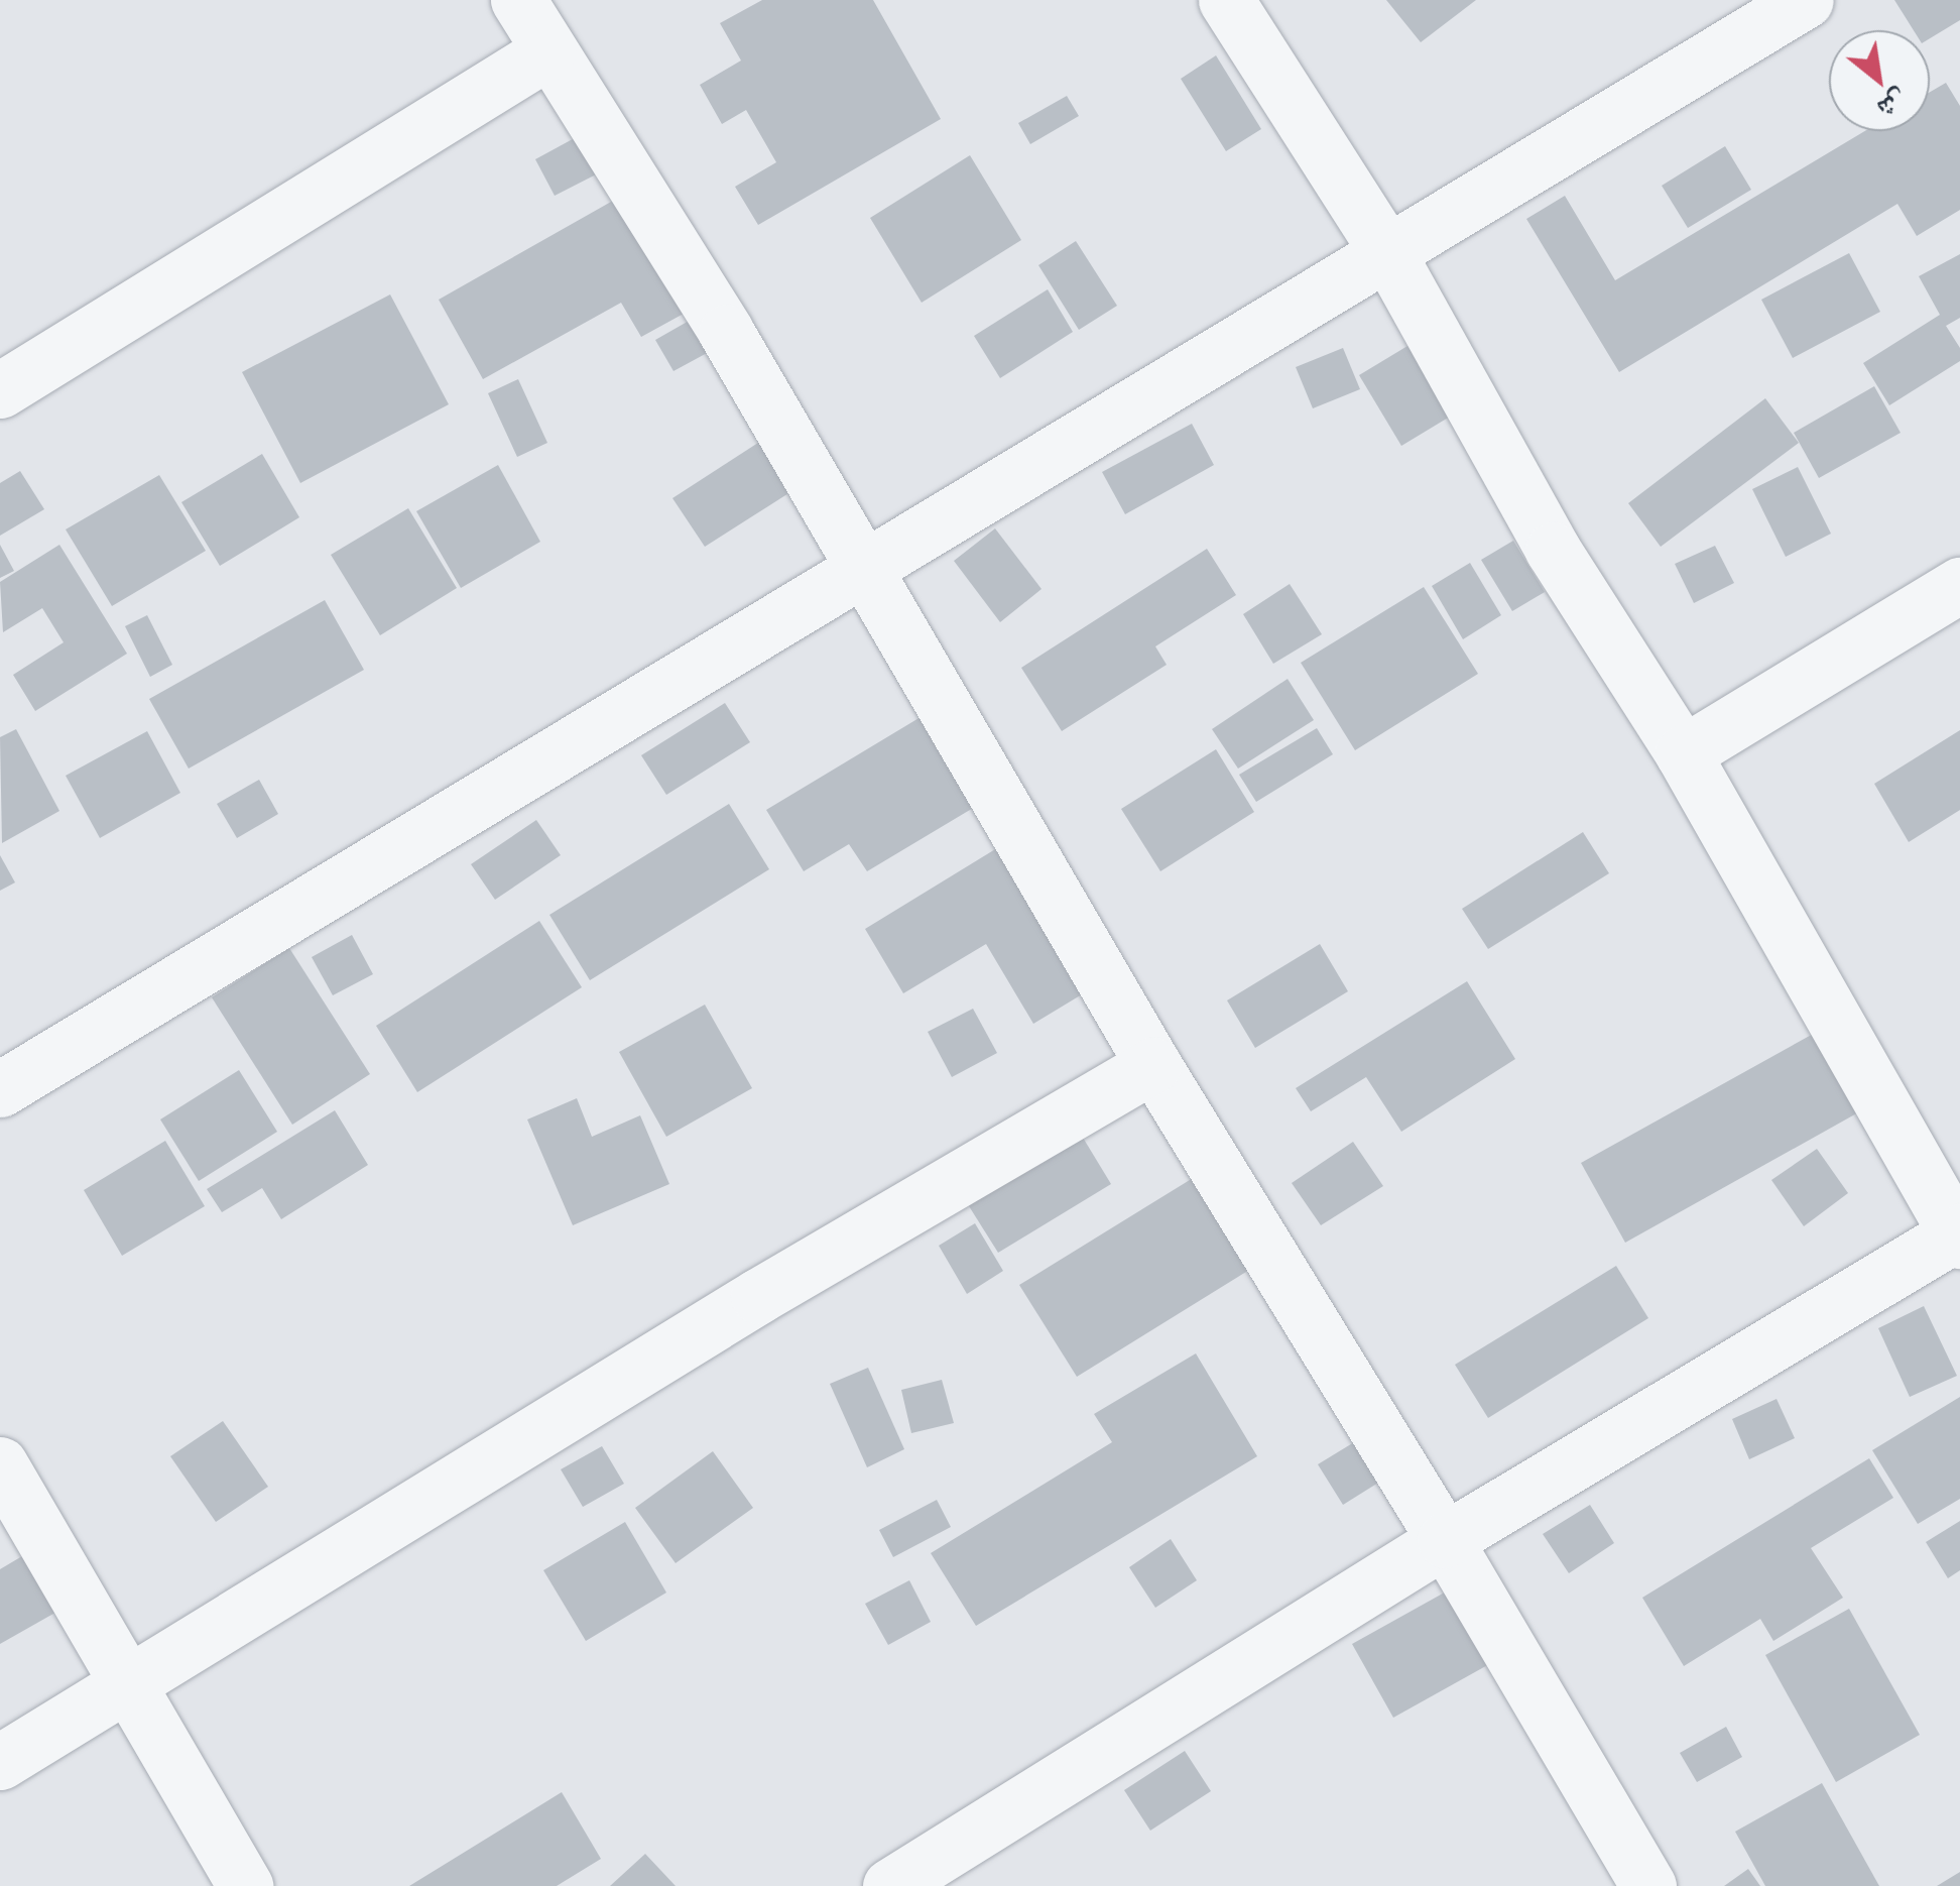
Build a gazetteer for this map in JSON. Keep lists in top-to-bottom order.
{
  "north": "bottom right"
}
